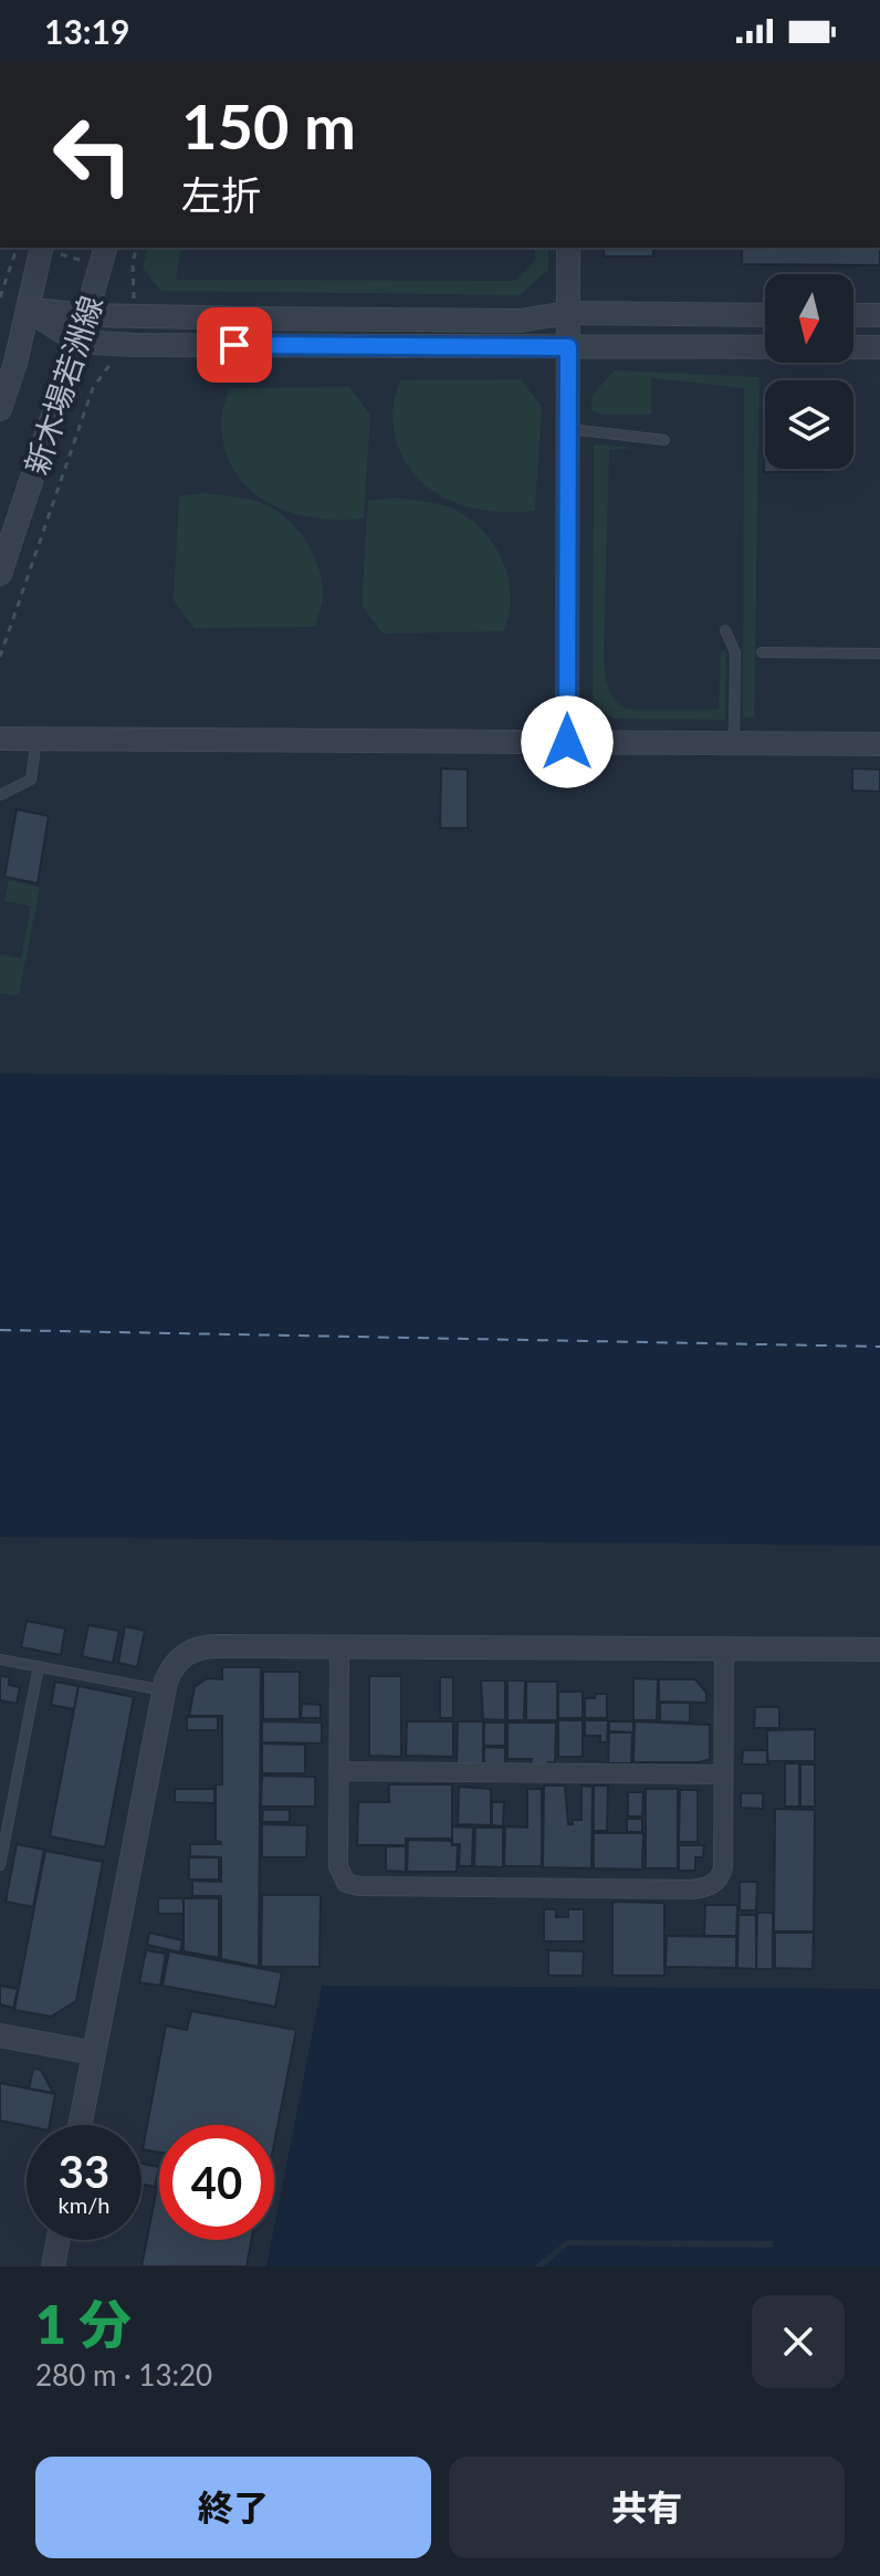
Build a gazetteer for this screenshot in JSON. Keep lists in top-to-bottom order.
{
  "streets": {
    "street": ["新木場若洲線"]
  },
  "north": "bottom",
  "page": {
    "status": "13:19",
    "turn": ["150 m", "左折"],
    "speed": "33 km/h",
    "limit": "40",
    "heading": ["1 分", "280 m · 13:20"],
    "buttons": ["終了", "共有"]
  }
}
